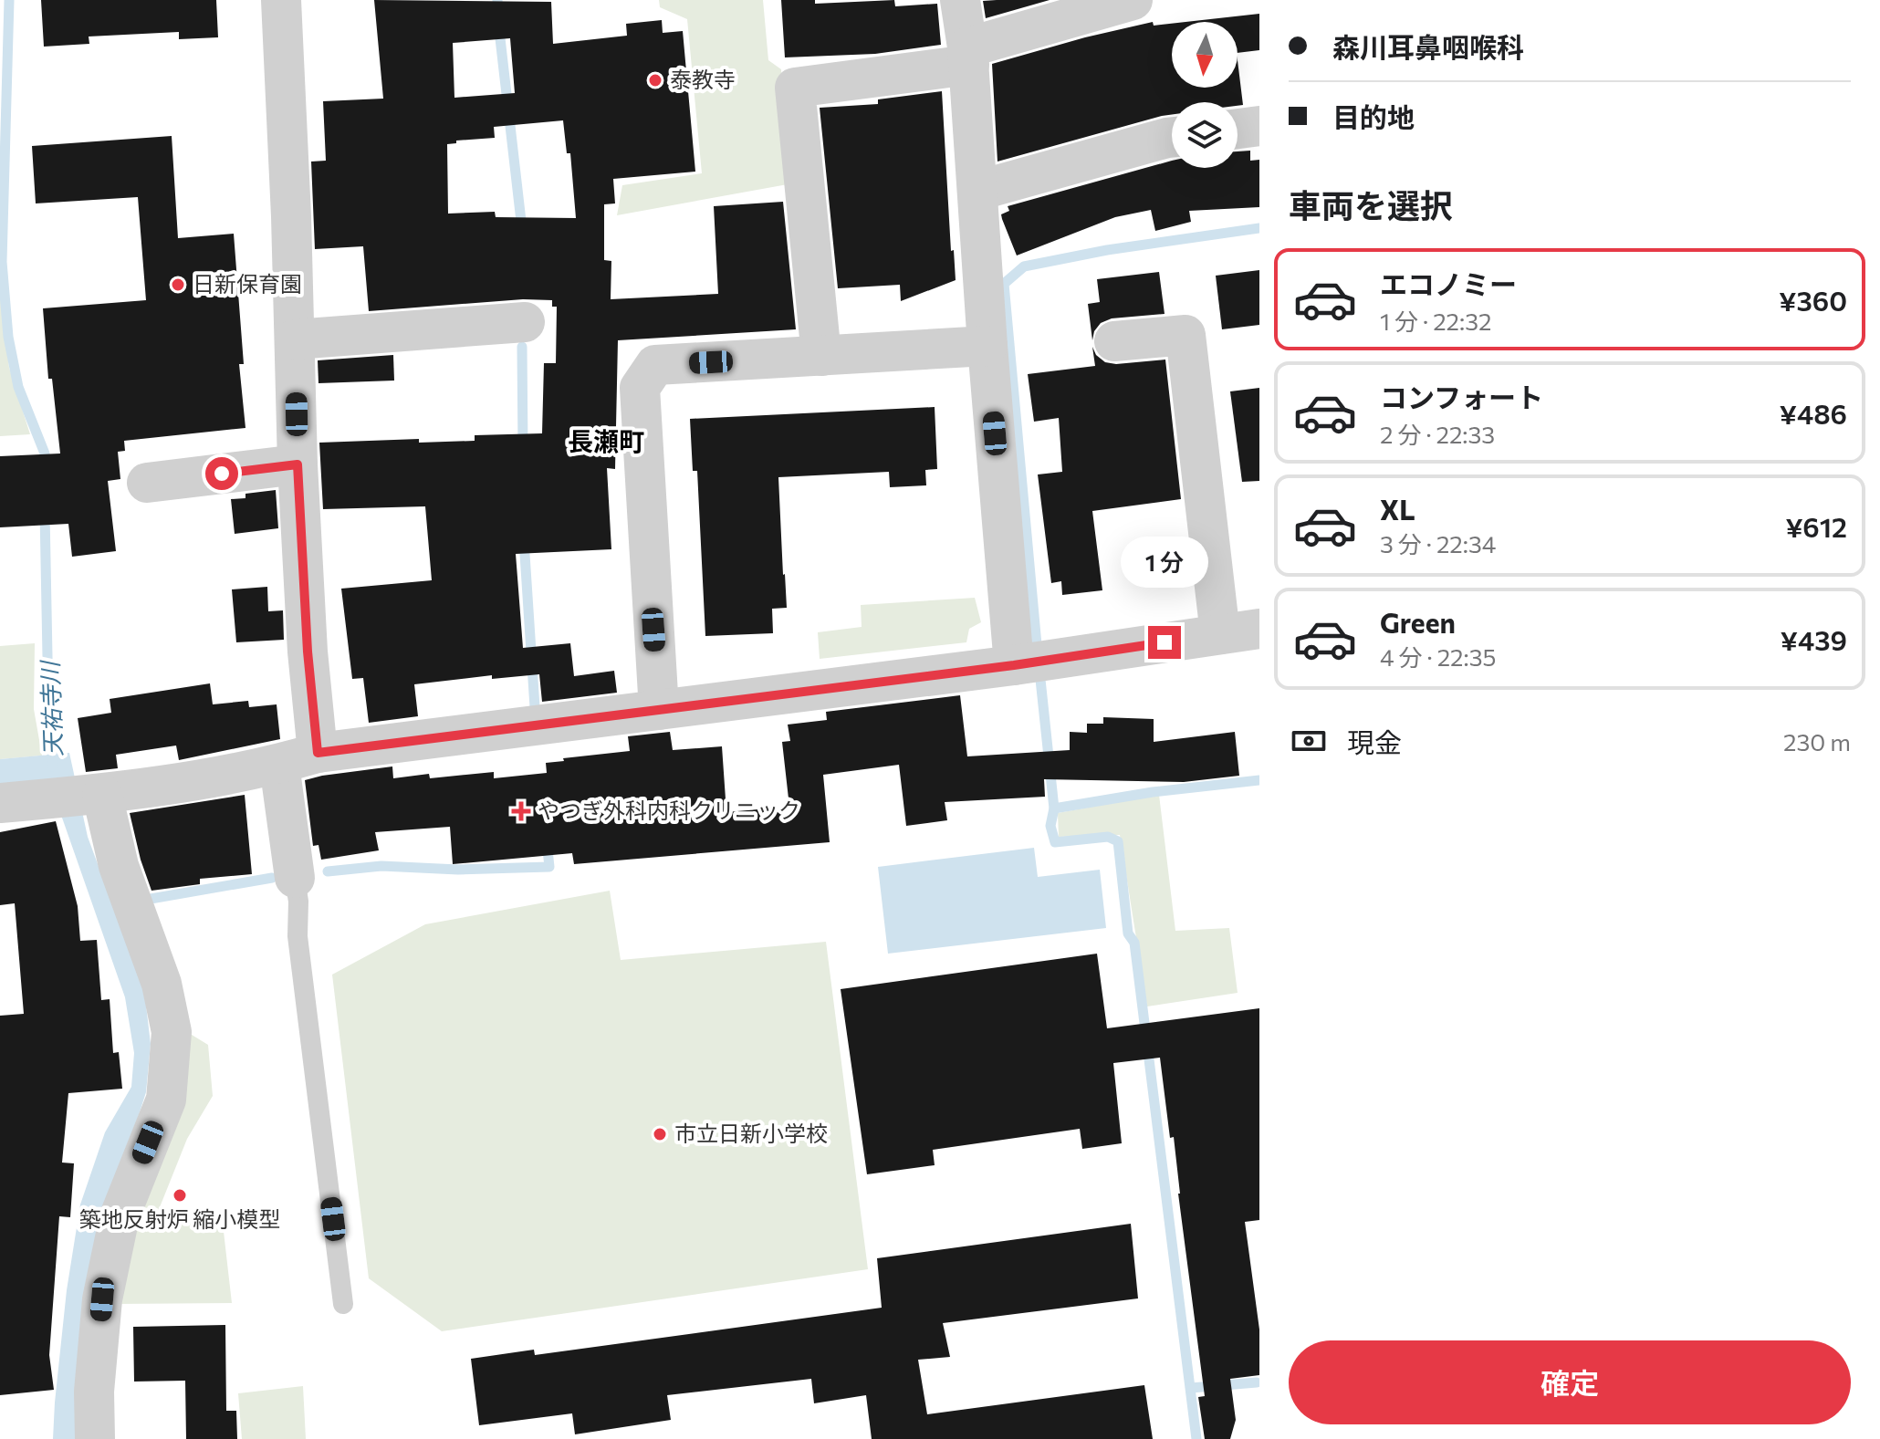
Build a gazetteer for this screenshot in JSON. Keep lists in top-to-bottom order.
{
  "districts": ["長瀬町"],
  "water": ["天祐寺川"],
  "places": {
    "other": [
      "泰教寺",
      "日新保育園",
      "市立日新小学校",
      "築地反射炉 縮小模型"
    ],
    "health": ["やつぎ外科内科クリニック"]
  },
  "north": "bottom",
  "page": {
    "banner": ["森川耳鼻咽喉科", "目的地"],
    "heading": "車両を選択",
    "list": [
      {
        "name": "エコノミー",
        "note": "1 分 · 22:32",
        "value": "¥360"
      },
      {
        "name": "コンフォート",
        "note": "2 分 · 22:33",
        "value": "¥486"
      },
      {
        "name": "XL",
        "note": "3 分 · 22:34",
        "value": "¥612"
      },
      {
        "name": "Green",
        "note": "4 分 · 22:35",
        "value": "¥439"
      }
    ],
    "bubble": "1 分",
    "pay": ["現金", "230 m"],
    "buttons": "確定"
  }
}
